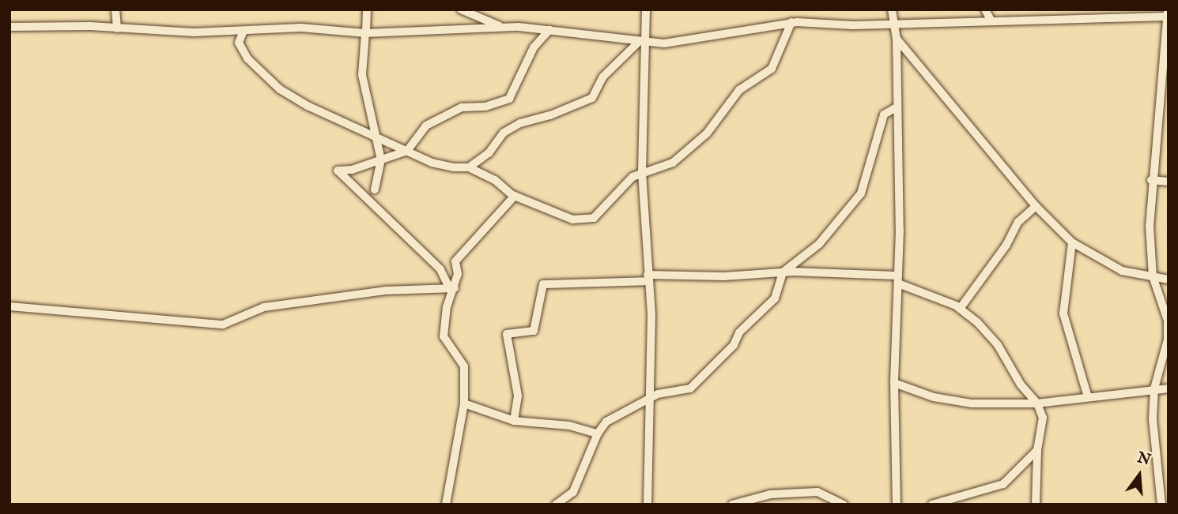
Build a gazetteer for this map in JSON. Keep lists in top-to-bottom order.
{
  "north": "top"
}
